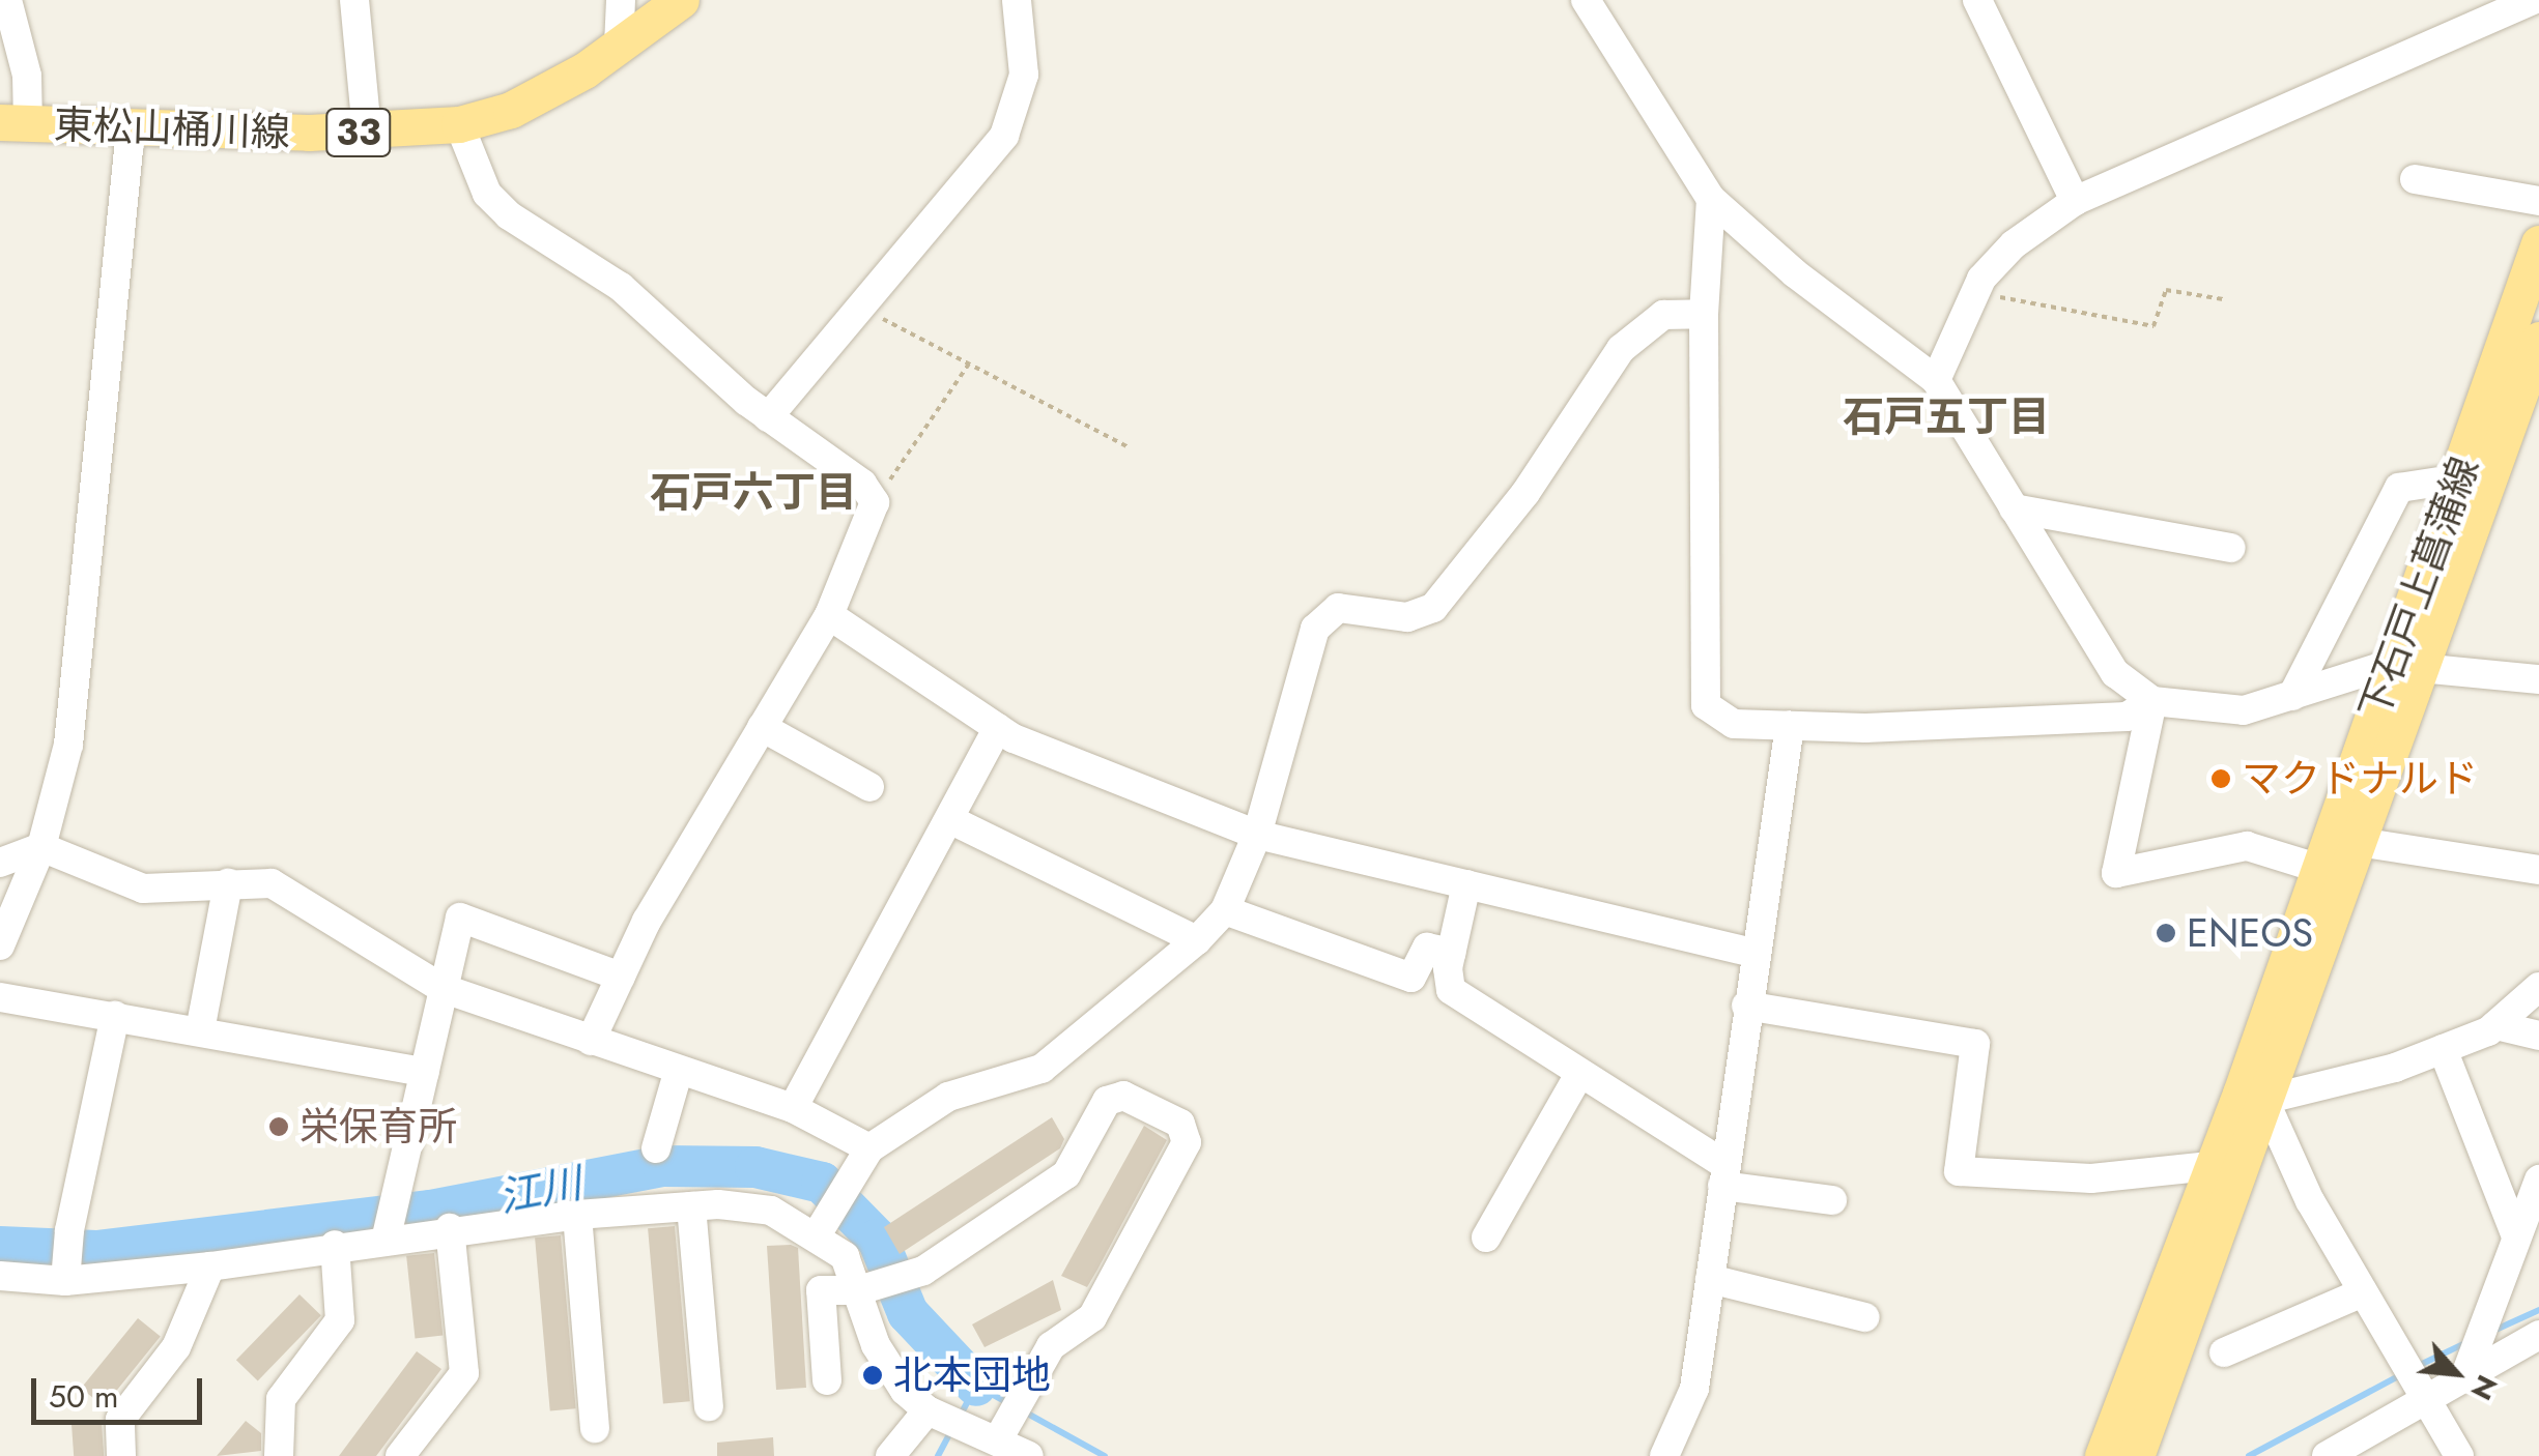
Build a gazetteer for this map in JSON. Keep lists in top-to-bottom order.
{
  "streets": {
    "main road": ["東松山桶川線", "33", "下石戸上菖蒲線"]
  },
  "districts": ["石戸五丁目", "石戸六丁目"],
  "water": ["江川"],
  "places": [
    "マクドナルド",
    "ENEOS",
    "栄保育所",
    "北本団地"
  ],
  "scale_bar": "50 m",
  "north": "bottom right"
}
